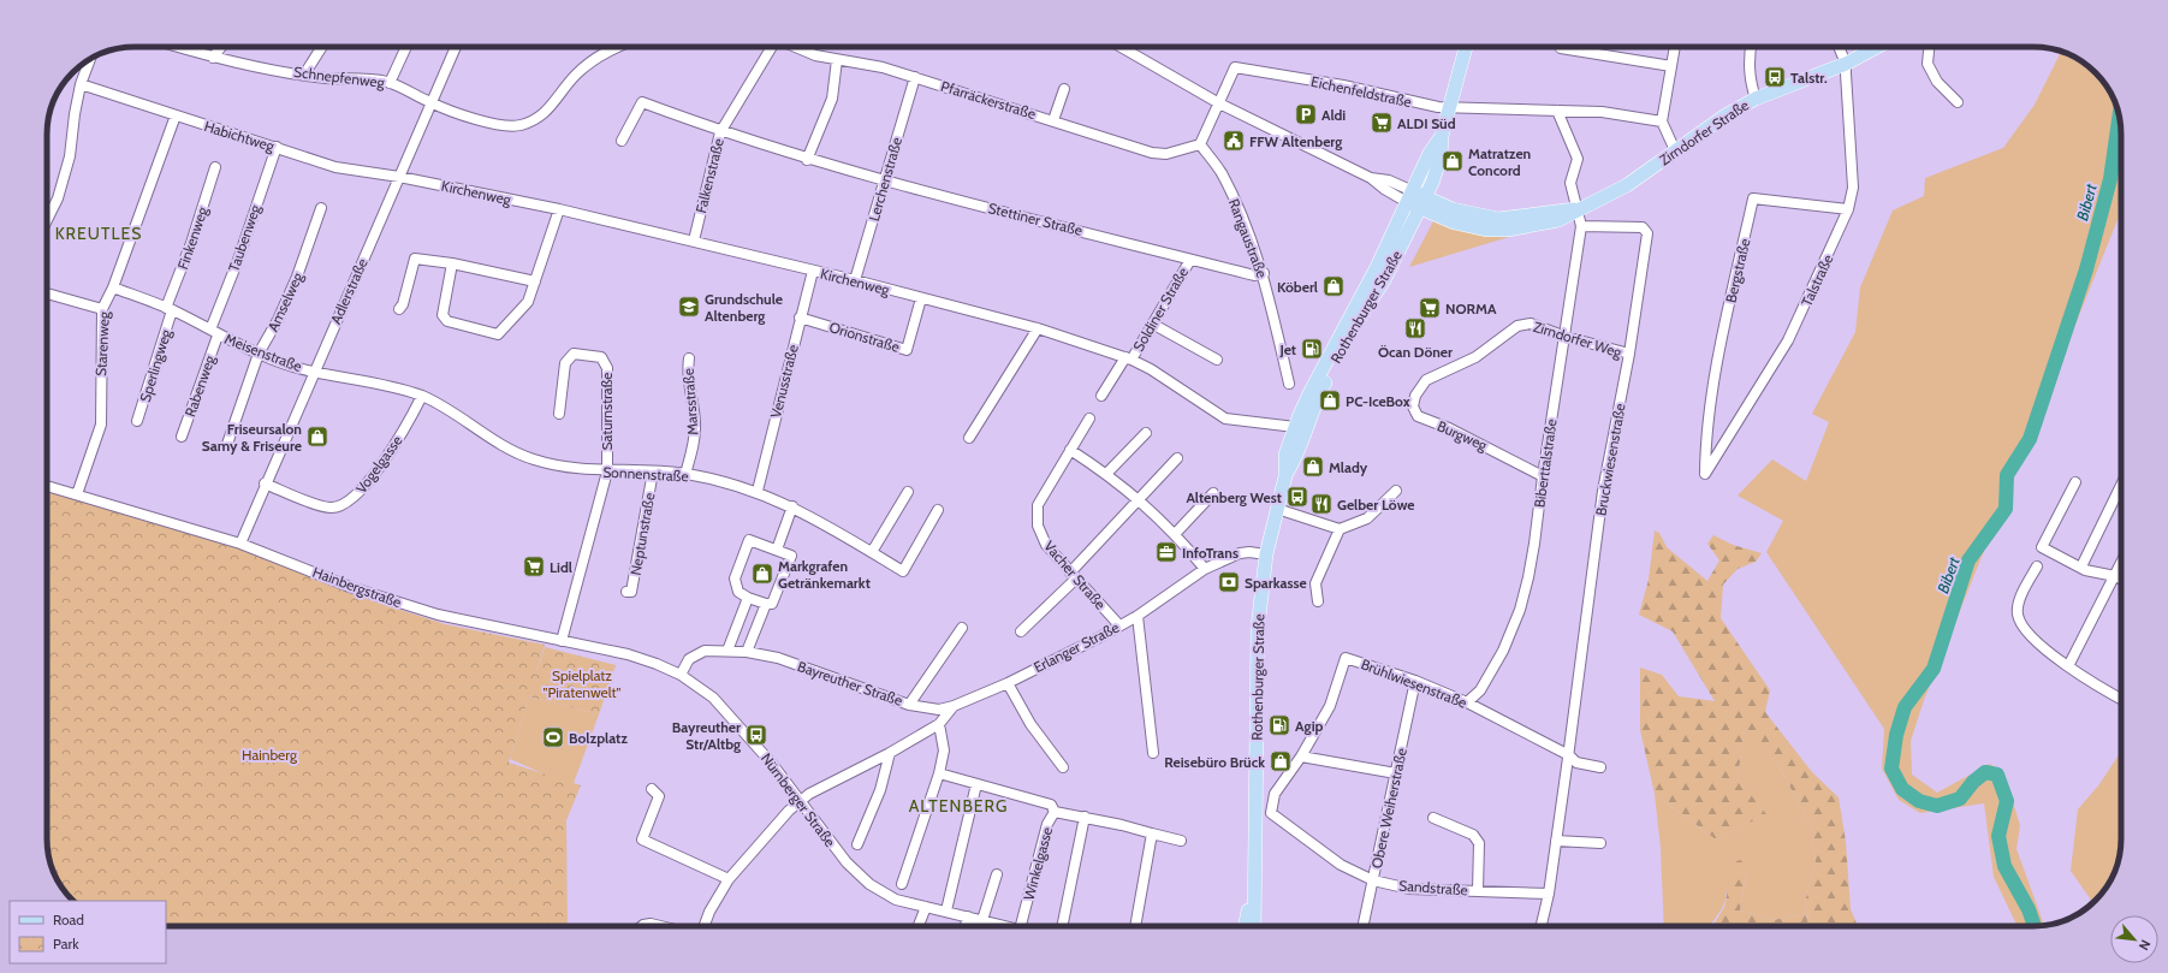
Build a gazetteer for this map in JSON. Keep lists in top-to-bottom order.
{
  "streets": {
    "main road": ["Zirndorfer Straße", "Rothenburger Straße"],
    "street": [
      "Schnepfenweg",
      "Eichenfeldstraße",
      "Pfarräckerstraße",
      "Habichtweg",
      "Falkenstraße",
      "Lerchenstraße",
      "Kirchenweg",
      "Stettiner Straße",
      "Finkenweg",
      "Taubenweg",
      "Rangaustraße",
      "Bergstraße",
      "Talstraße",
      "Adlerstraße",
      "Amselweg",
      "Soldiner Straße",
      "Orionstraße",
      "Zirndorfer Weg",
      "Starenweg",
      "Meisenstraße",
      "Sperlingweg",
      "Venusstraße",
      "Rabenweg",
      "Marsstraße",
      "Saturnstraße",
      "Burgweg",
      "Bruckwiesenstraße",
      "Biberttalstraße",
      "Vogelgasse",
      "Sonnenstraße",
      "Neptunstraße",
      "Vacher Straße",
      "Hainbergstraße",
      "Erlanger Straße",
      "Bayreuther Straße",
      "Brühlwiesenstraße",
      "Nürnberger Straße",
      "Obere Weiherstraße",
      "Winkelgasse",
      "Sandstraße"
    ]
  },
  "crossings": [
    ["Schnepfenweg", "Adlerstraße"],
    ["Eichenfeldstraße", "Rothenburger Straße"],
    ["Pfarräckerstraße", "Lerchenstraße"],
    ["Pfarräckerstraße", "Rangaustraße"],
    ["Zirndorfer Straße", "Talstraße"],
    ["Zirndorfer Straße", "Rothenburger Straße"],
    ["Zirndorfer Straße", "Biberttalstraße"],
    ["Habichtweg", "Kirchenweg"],
    ["Habichtweg", "Taubenweg"],
    ["Habichtweg", "Adlerstraße"],
    ["Habichtweg", "Starenweg"],
    ["Falkenstraße", "Kirchenweg"],
    ["Falkenstraße", "Stettiner Straße"],
    ["Lerchenstraße", "Kirchenweg"],
    ["Lerchenstraße", "Stettiner Straße"],
    ["Kirchenweg", "Adlerstraße"],
    ["Kirchenweg", "Rothenburger Straße"],
    ["Kirchenweg", "Soldiner Straße"],
    ["Kirchenweg", "Orionstraße"],
    ["Kirchenweg", "Venusstraße"],
    ["Stettiner Straße", "Rangaustraße"],
    ["Stettiner Straße", "Soldiner Straße"],
    ["Finkenweg", "Meisenstraße"],
    ["Finkenweg", "Sperlingweg"],
    ["Taubenweg", "Meisenstraße"],
    ["Taubenweg", "Rabenweg"],
    ["Bergstraße", "Talstraße"],
    ["Adlerstraße", "Meisenstraße"],
    ["Adlerstraße", "Vogelgasse"],
    ["Adlerstraße", "Hainbergstraße"],
    ["Amselweg", "Meisenstraße"],
    ["Rothenburger Straße", "Erlanger Straße"],
    ["Orionstraße", "Venusstraße"],
    ["Zirndorfer Weg", "Burgweg"],
    ["Zirndorfer Weg", "Bruckwiesenstraße"],
    ["Zirndorfer Weg", "Biberttalstraße"],
    ["Starenweg", "Meisenstraße"],
    ["Starenweg", "Hainbergstraße"],
    ["Meisenstraße", "Sperlingweg"],
    ["Meisenstraße", "Rabenweg"],
    ["Meisenstraße", "Vogelgasse"],
    ["Meisenstraße", "Sonnenstraße"],
    ["Venusstraße", "Sonnenstraße"],
    ["Marsstraße", "Sonnenstraße"],
    ["Saturnstraße", "Sonnenstraße"],
    ["Burgweg", "Biberttalstraße"],
    ["Bruckwiesenstraße", "Biberttalstraße"],
    ["Bruckwiesenstraße", "Brühlwiesenstraße"],
    ["Bruckwiesenstraße", "Sandstraße"],
    ["Biberttalstraße", "Brühlwiesenstraße"],
    ["Vogelgasse", "Sonnenstraße"],
    ["Sonnenstraße", "Neptunstraße"],
    ["Vacher Straße", "Erlanger Straße"],
    ["Hainbergstraße", "Bayreuther Straße"],
    ["Hainbergstraße", "Nürnberger Straße"],
    ["Erlanger Straße", "Bayreuther Straße"],
    ["Erlanger Straße", "Nürnberger Straße"],
    ["Bayreuther Straße", "Nürnberger Straße"],
    ["Brühlwiesenstraße", "Obere Weiherstraße"],
    ["Brühlwiesenstraße", "Sandstraße"],
    ["Obere Weiherstraße", "Sandstraße"]
  ],
  "districts": ["KREUTLES", "ALTENBERG"],
  "water": ["Bibert"],
  "parks": ["Spielplatz \"Piratenwelt\"", "Hainberg"],
  "places": {
    "bus stop": ["Talstr.", "Altenberg West", "Bayreuther Str/Altbg"],
    "parking": ["Aldi"],
    "supermarket": ["ALDI Süd", "NORMA", "Lidl"],
    "public building": ["FFW Altenberg"],
    "shop": [
      "Matratzen Concord",
      "Köberl",
      "PC-IceBox",
      "Friseursalon Samy & Friseure",
      "Mlady",
      "Markgrafen Getränkemarkt",
      "Reisebüro Brück"
    ],
    "school or university": ["Grundschule Altenberg"],
    "restaurant": ["Öcan Döner", "Gelber Löwe"],
    "fuel station": ["Jet", "Agip"],
    "office": ["InfoTrans"],
    "bank": ["Sparkasse"],
    "sports": ["Bolzplatz"]
  },
  "legend": ["Road", "Park"],
  "north": "bottom right"
}
